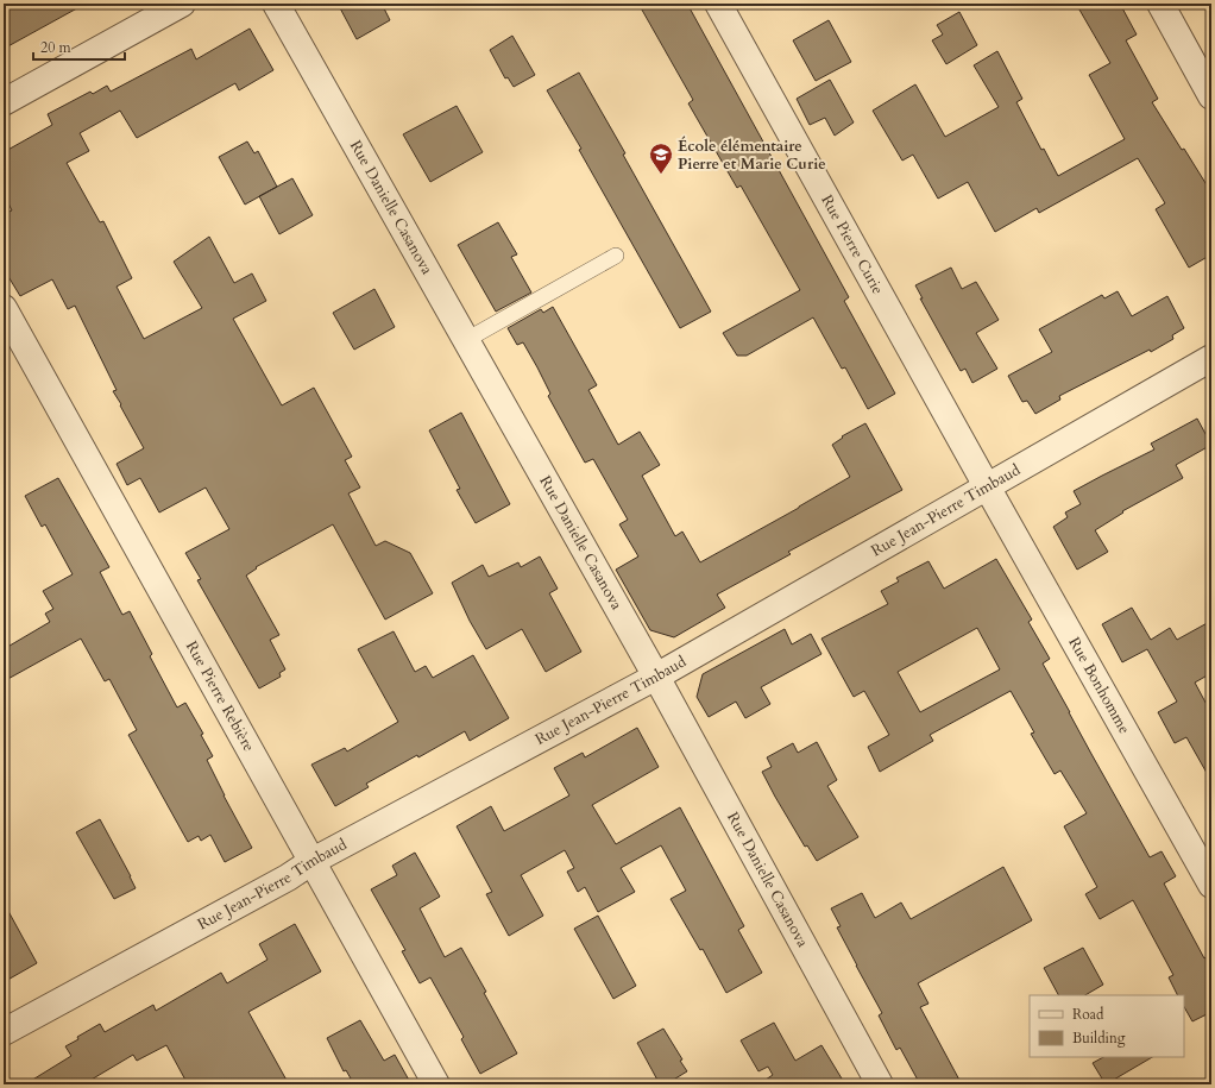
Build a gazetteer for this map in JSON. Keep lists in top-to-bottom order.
{
  "streets": {
    "street": [
      "Rue Danielle Casanova",
      "Rue Pierre Curie",
      "Rue Jean-Pierre Timbaud",
      "Rue Bonhomme",
      "Rue Pierre Rebière"
    ]
  },
  "crossings": [
    ["Rue Danielle Casanova", "Rue Jean-Pierre Timbaud"],
    ["Rue Pierre Curie", "Rue Jean-Pierre Timbaud"],
    ["Rue Pierre Curie", "Rue Bonhomme"],
    ["Rue Jean-Pierre Timbaud", "Rue Bonhomme"],
    ["Rue Jean-Pierre Timbaud", "Rue Pierre Rebière"]
  ],
  "places": {
    "school or university": ["École élémentaire Pierre et Marie Curie"]
  },
  "legend": ["Road", "Building"],
  "scale_bar": "20 m"
}
